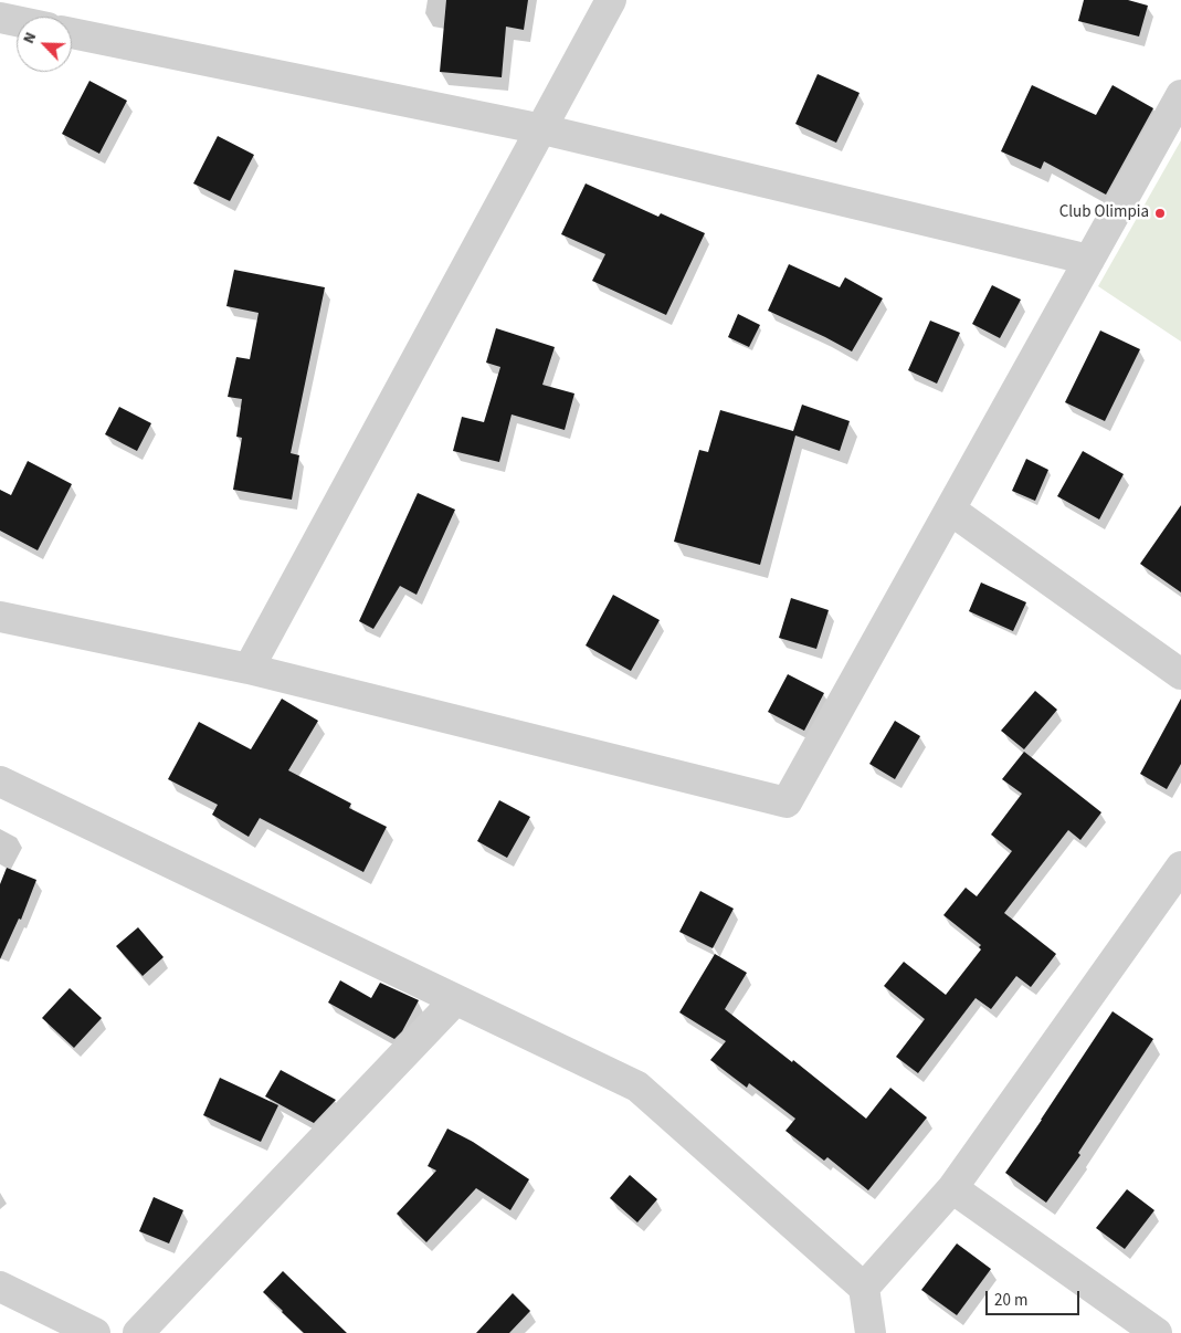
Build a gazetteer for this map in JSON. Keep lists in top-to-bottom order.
{
  "places": ["Club Olimpia"],
  "scale_bar": "20 m",
  "north": "top left"
}
